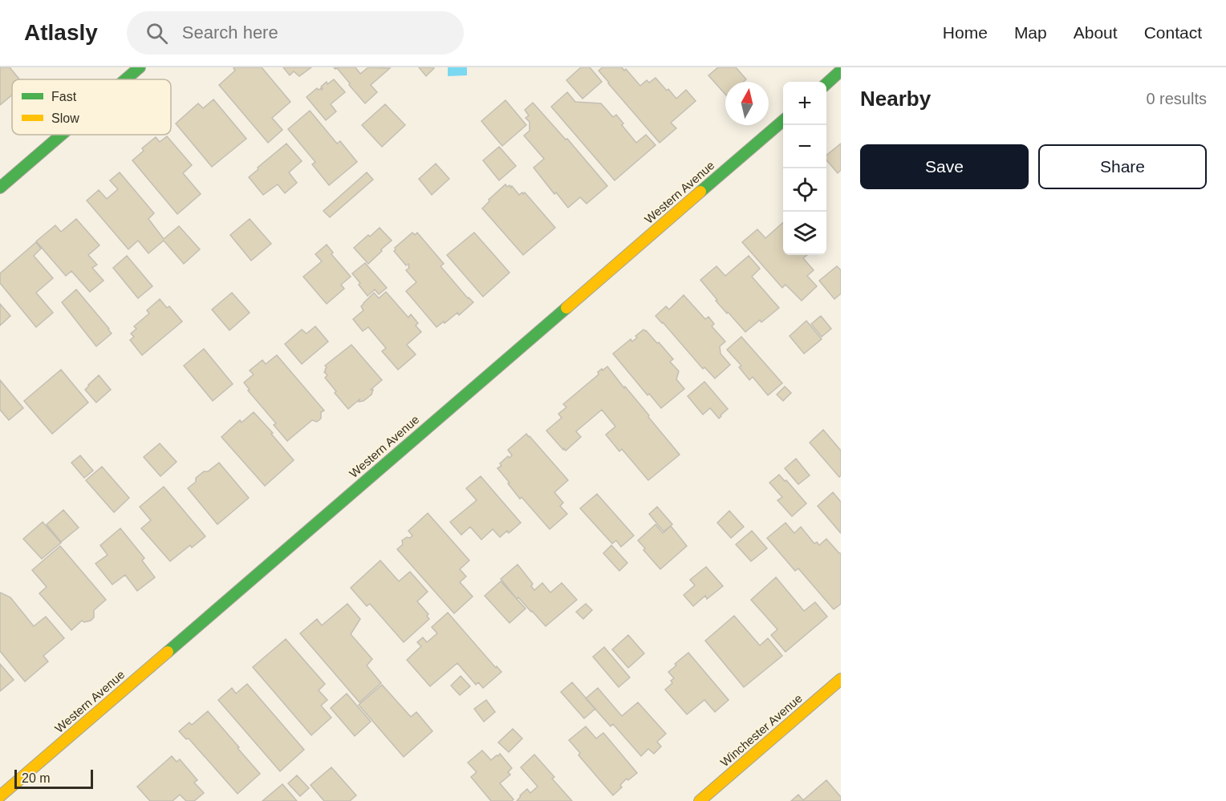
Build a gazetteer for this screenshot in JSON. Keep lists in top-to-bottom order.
{
  "streets": {
    "street": ["Western Avenue", "Winchester Avenue"]
  },
  "legend": ["Fast", "Slow"],
  "scale_bar": "20 m",
  "north": "top",
  "page": {
    "header": "Atlasly",
    "search": "Search here",
    "nav": [
      "Home",
      "Map",
      "About",
      "Contact"
    ],
    "heading": ["Nearby", "0 results"],
    "map_buttons": ["+", "−"],
    "buttons": ["Save", "Share"],
    "scale": "20 m"
  }
}
